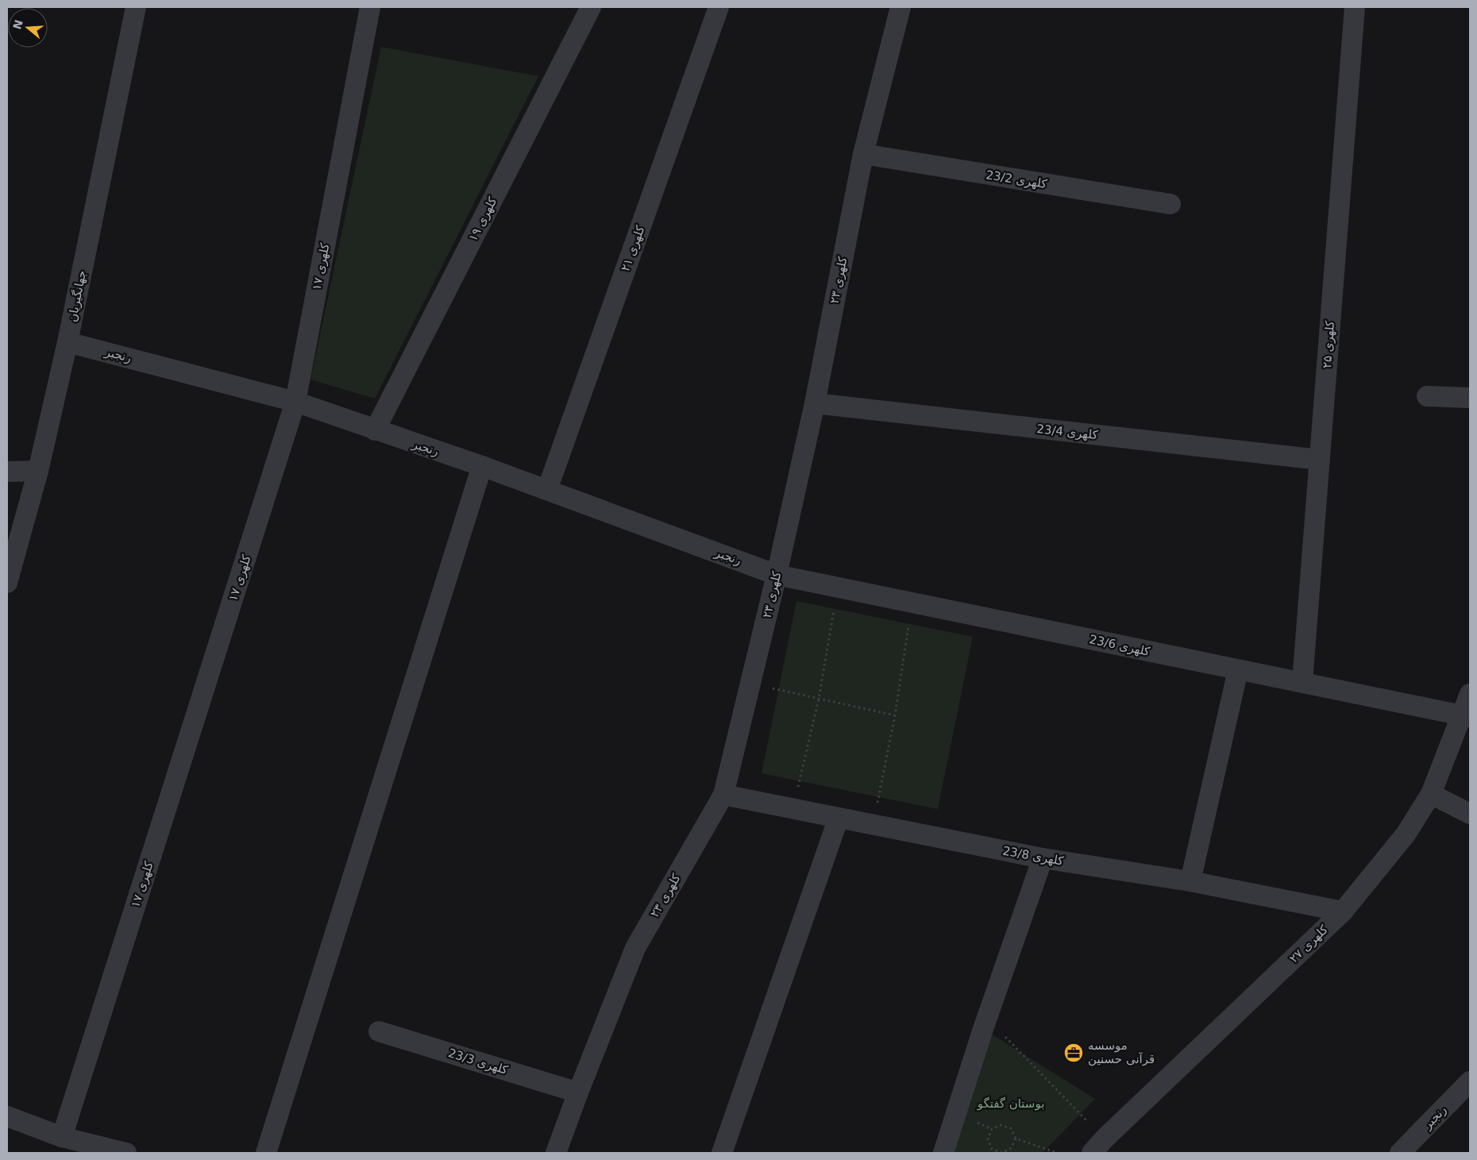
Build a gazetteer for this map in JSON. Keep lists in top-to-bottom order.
{
  "streets": {
    "street": [
      "کلهری 23/2",
      "کلهری ۱۹",
      "کلهری ۲۱",
      "کلهری ۱۷",
      "کلهری ۲۳",
      "جهانگیریان",
      "کلهری ۲۵",
      "رنجبر",
      "کلهری 23/4",
      "کلهری 23/6",
      "کلهری 23/8",
      "کلهری ۲۷",
      "کلهری 23/3"
    ]
  },
  "crossings": [
    ["کلهری 23/2", "کلهری ۲۳"],
    ["کلهری ۱۹", "رنجبر"],
    ["کلهری ۲۱", "رنجبر"],
    ["کلهری ۱۷", "رنجبر"],
    ["کلهری ۲۳", "رنجبر"],
    ["کلهری ۲۳", "کلهری 23/4"],
    ["کلهری ۲۳", "کلهری 23/6"],
    ["کلهری ۲۳", "کلهری 23/8"],
    ["کلهری ۲۳", "کلهری 23/3"],
    ["جهانگیریان", "رنجبر"],
    ["کلهری ۲۵", "کلهری 23/4"],
    ["کلهری ۲۵", "کلهری 23/6"],
    ["رنجبر", "کلهری 23/6"],
    ["کلهری 23/6", "کلهری ۲۷"],
    ["کلهری 23/8", "کلهری ۲۷"]
  ],
  "parks": ["بوستان گفتگو"],
  "places": {
    "office": ["موسسه قرآنی حسنین"]
  },
  "north": "left"
}
